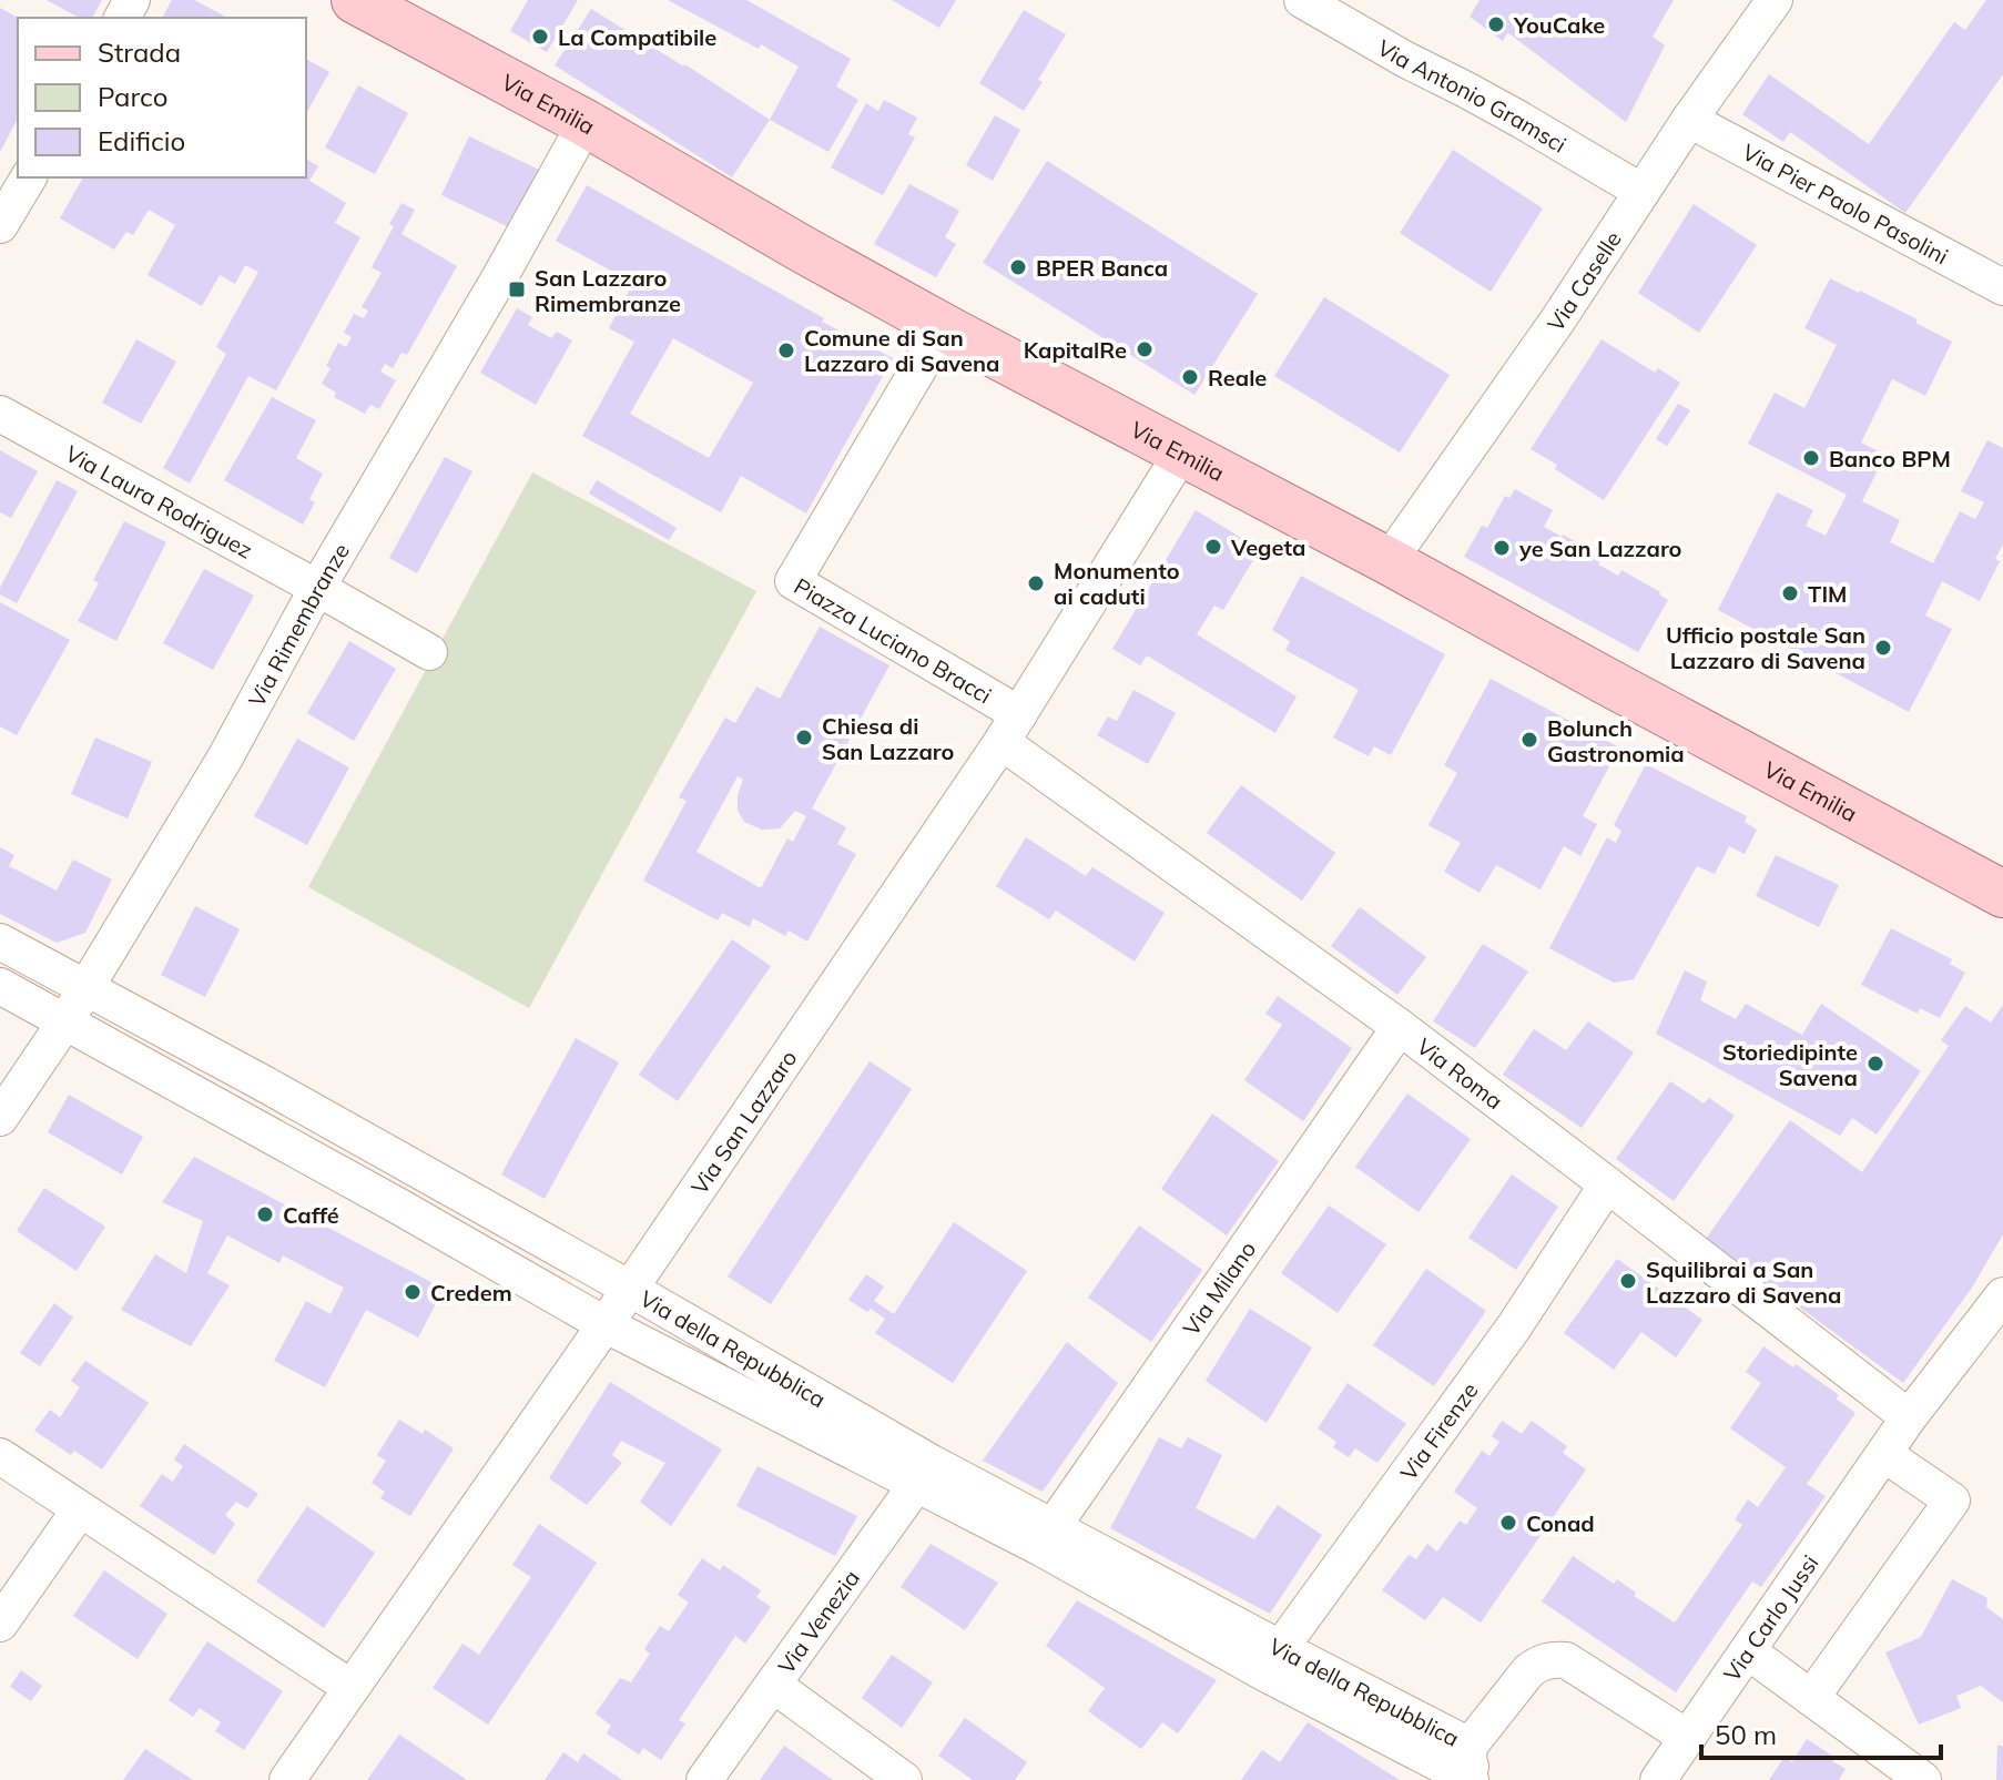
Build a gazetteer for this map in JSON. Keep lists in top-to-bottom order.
{
  "streets": {
    "main road": ["Via Emilia"],
    "street": [
      "Via Antonio Gramsci",
      "Via Pier Paolo Pasolini",
      "Via Caselle",
      "Via Laura Rodriguez",
      "Via Rimembranze",
      "Piazza Luciano Bracci",
      "Via Roma",
      "Via San Lazzaro",
      "Via Milano",
      "Via della Repubblica",
      "Via Firenze",
      "Via Carlo Jussi",
      "Via Venezia"
    ]
  },
  "crossings": [
    ["Via Antonio Gramsci", "Via Caselle"],
    ["Via Emilia", "Via Caselle"],
    ["Via Emilia", "Via Rimembranze"],
    ["Via Emilia", "Piazza Luciano Bracci"],
    ["Via Emilia", "Via San Lazzaro"],
    ["Via Pier Paolo Pasolini", "Via Caselle"],
    ["Via Laura Rodriguez", "Via Rimembranze"],
    ["Via Rimembranze", "Via della Repubblica"],
    ["Piazza Luciano Bracci", "Via Roma"],
    ["Piazza Luciano Bracci", "Via San Lazzaro"],
    ["Via Roma", "Via San Lazzaro"],
    ["Via Roma", "Via Milano"],
    ["Via Roma", "Via Firenze"],
    ["Via Roma", "Via Carlo Jussi"],
    ["Via San Lazzaro", "Via della Repubblica"],
    ["Via Milano", "Via della Repubblica"],
    ["Via della Repubblica", "Via Firenze"],
    ["Via della Repubblica", "Via Venezia"]
  ],
  "places": {
    "other": [
      "YouCake",
      "La Compatibile",
      "BPER Banca",
      "KapitalRe",
      "Comune di San Lazzaro di Savena",
      "Reale",
      "Banco BPM",
      "Vegeta",
      "ye San Lazzaro",
      "Monumento ai caduti",
      "TIM",
      "Ufficio postale San Lazzaro di Savena",
      "Chiesa di San Lazzaro",
      "Bolunch Gastronomia",
      "Storiedipinte Savena",
      "Caffé",
      "Squilibrai a San Lazzaro di Savena",
      "Credem",
      "Conad"
    ],
    "transit": ["San Lazzaro Rimembranze"]
  },
  "legend": ["Strada", "Parco", "Edificio"],
  "scale_bar": "50 m"
}
